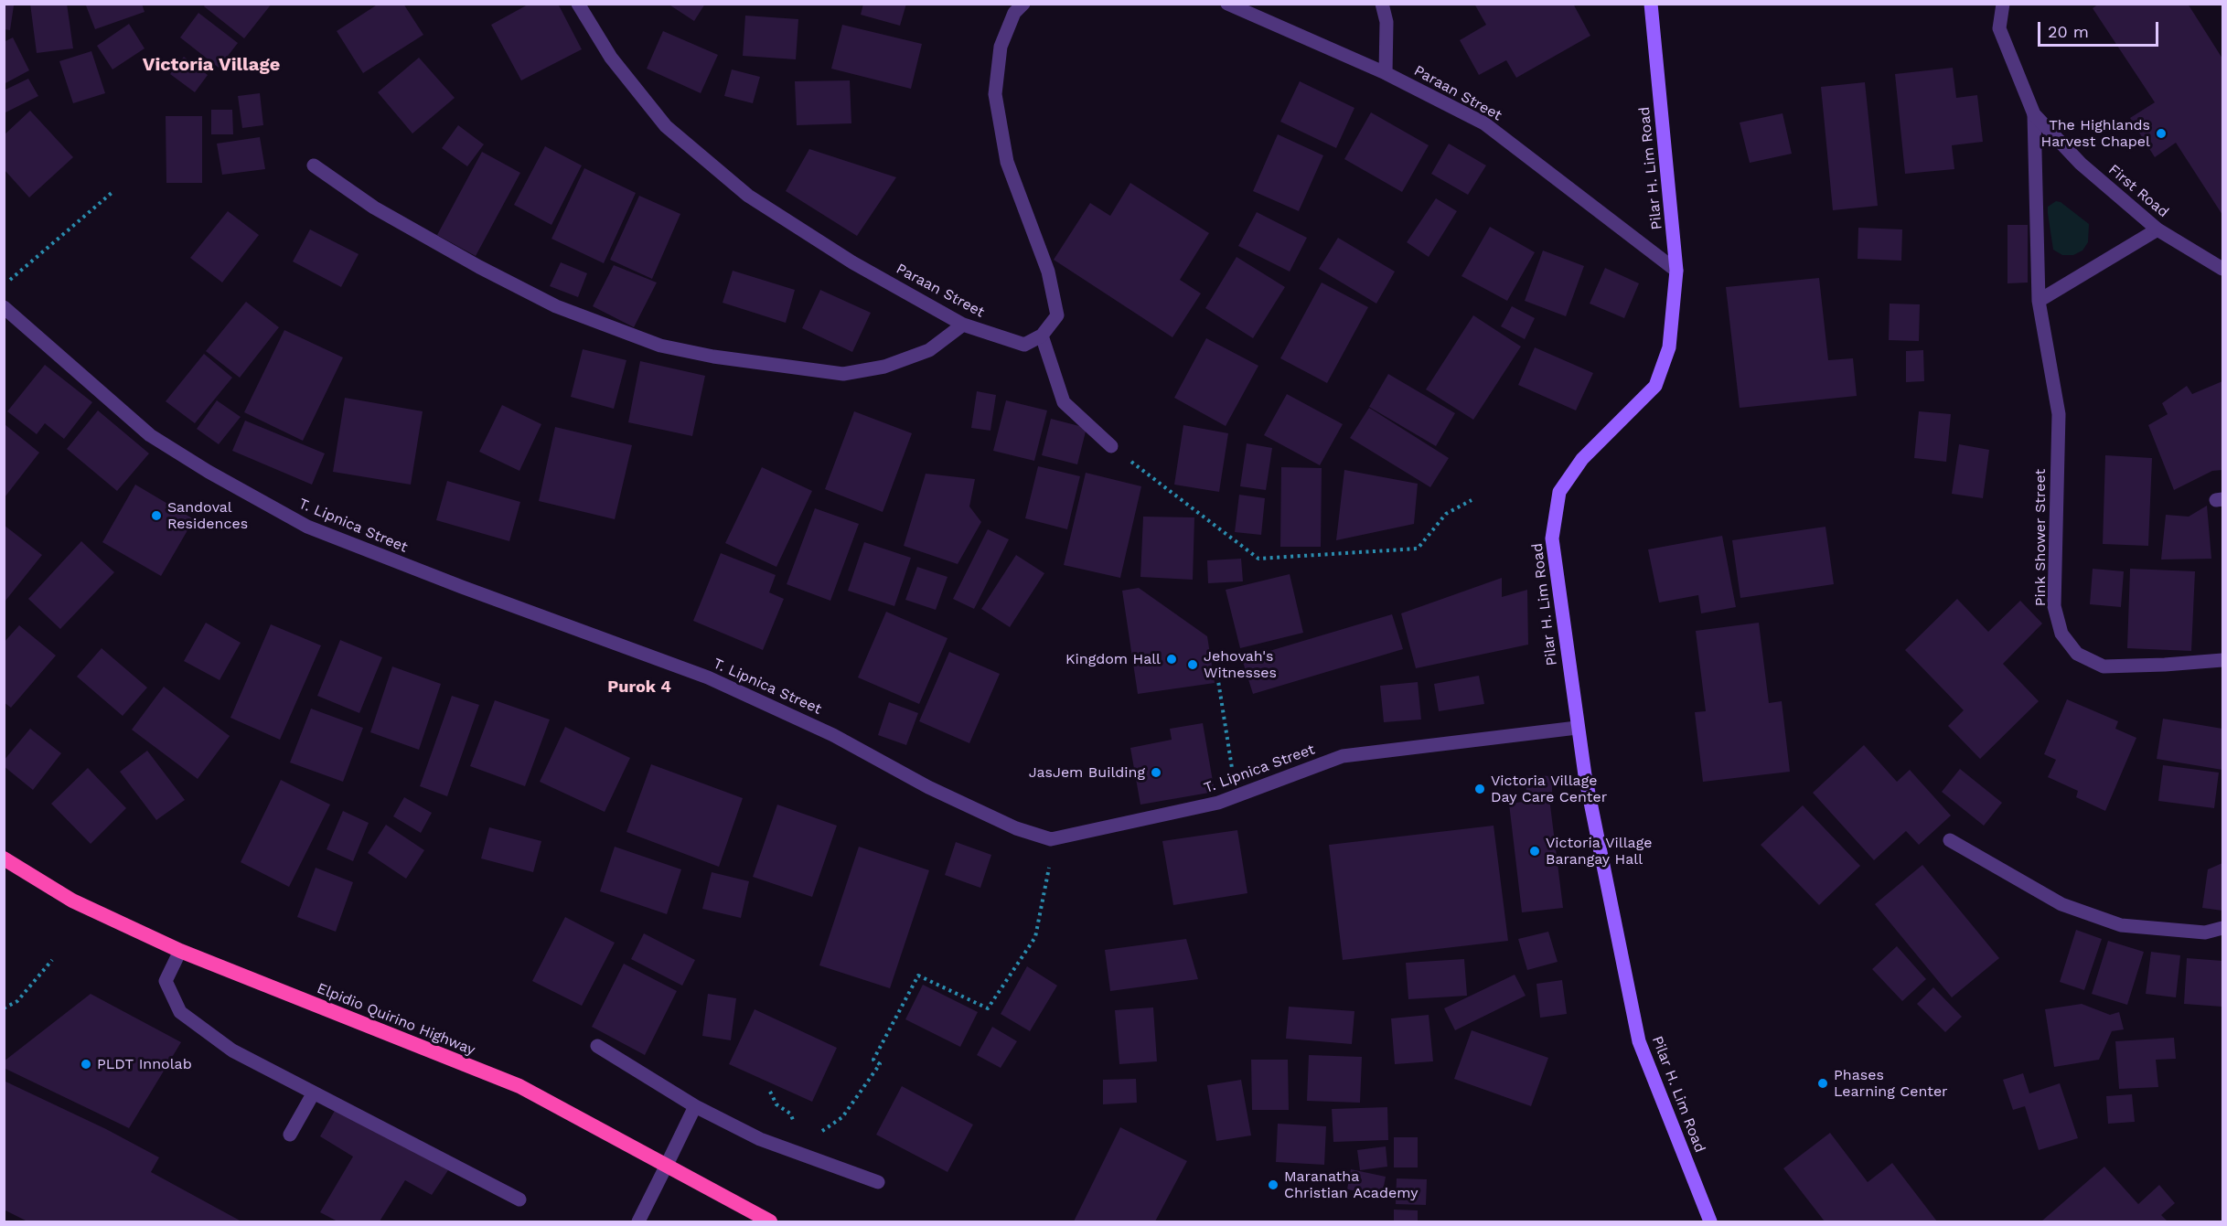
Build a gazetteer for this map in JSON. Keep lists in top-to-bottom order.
{
  "streets": {
    "highway": ["Elpidio Quirino Highway"],
    "main road": ["Pilar H. Lim Road"],
    "street": [
      "Paraan Street",
      "First Road",
      "T. Lipnica Street",
      "Pink Shower Street"
    ]
  },
  "crossings": [
    ["Paraan Street", "Pilar H. Lim Road"],
    ["Pilar H. Lim Road", "T. Lipnica Street"],
    ["First Road", "Pink Shower Street"]
  ],
  "districts": ["Victoria Village", "Purok 4"],
  "places": [
    "The Highlands Harvest Chapel",
    "Sandoval Residences",
    "Kingdom Hall",
    "Jehovah's Witnesses",
    "JasJem Building",
    "Victoria Village Day Care Center",
    "Victoria Village Barangay Hall",
    "PLDT Innolab",
    "Phases Learning Center",
    "Maranatha Christian Academy"
  ],
  "scale_bar": "20 m"
}
